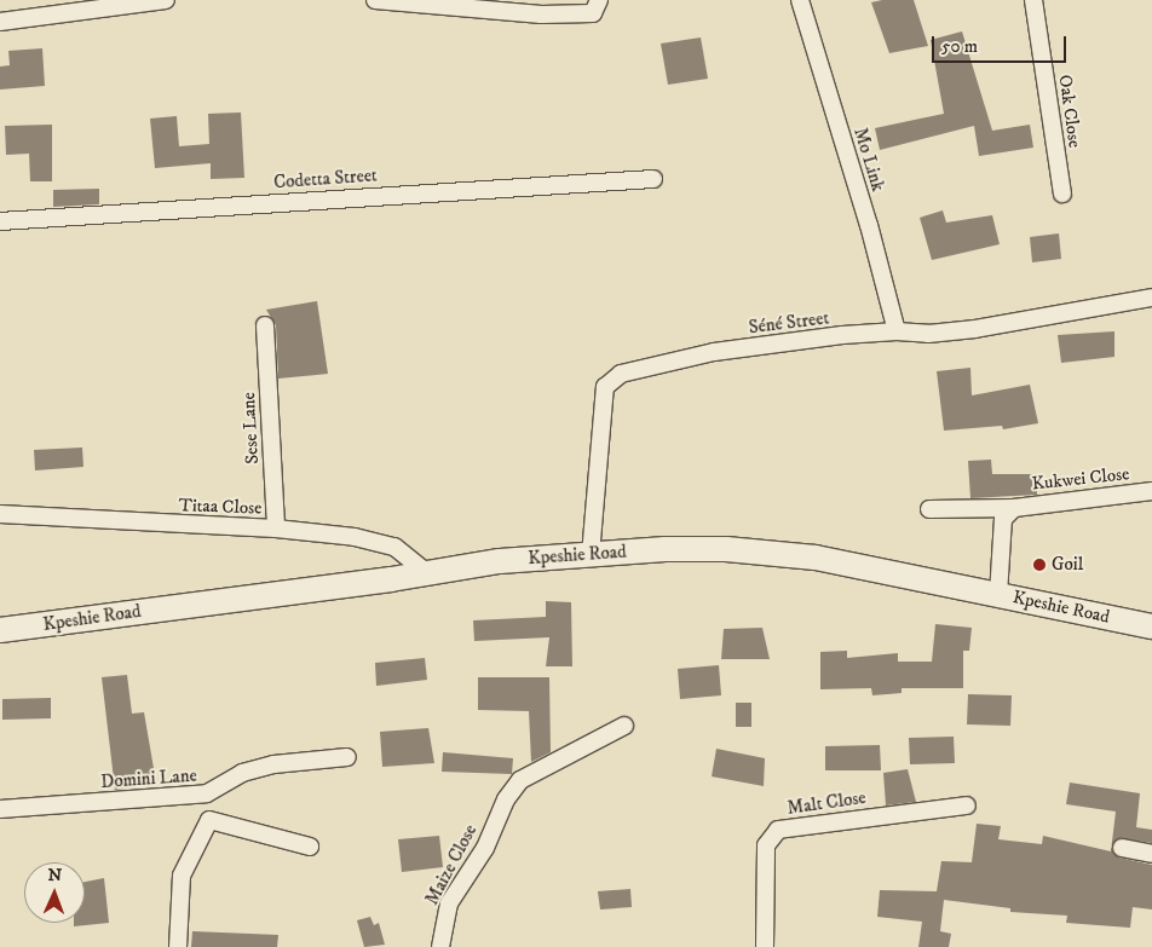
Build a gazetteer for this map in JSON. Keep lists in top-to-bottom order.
{
  "streets": {
    "street": [
      "Oak Close",
      "Mo Link",
      "Codetta Street",
      "Séné Street",
      "Sese Lane",
      "Kukwei Close",
      "Titaa Close",
      "Kpeshie Road",
      "Domini Lane",
      "Malt Close",
      "Maize Close"
    ]
  },
  "crossings": [
    ["Mo Link", "Séné Street"],
    ["Séné Street", "Kpeshie Road"],
    ["Sese Lane", "Titaa Close"],
    ["Kukwei Close", "Kpeshie Road"],
    ["Titaa Close", "Kpeshie Road"]
  ],
  "places": ["Goil"],
  "scale_bar": "50 m",
  "north": "top"
}
